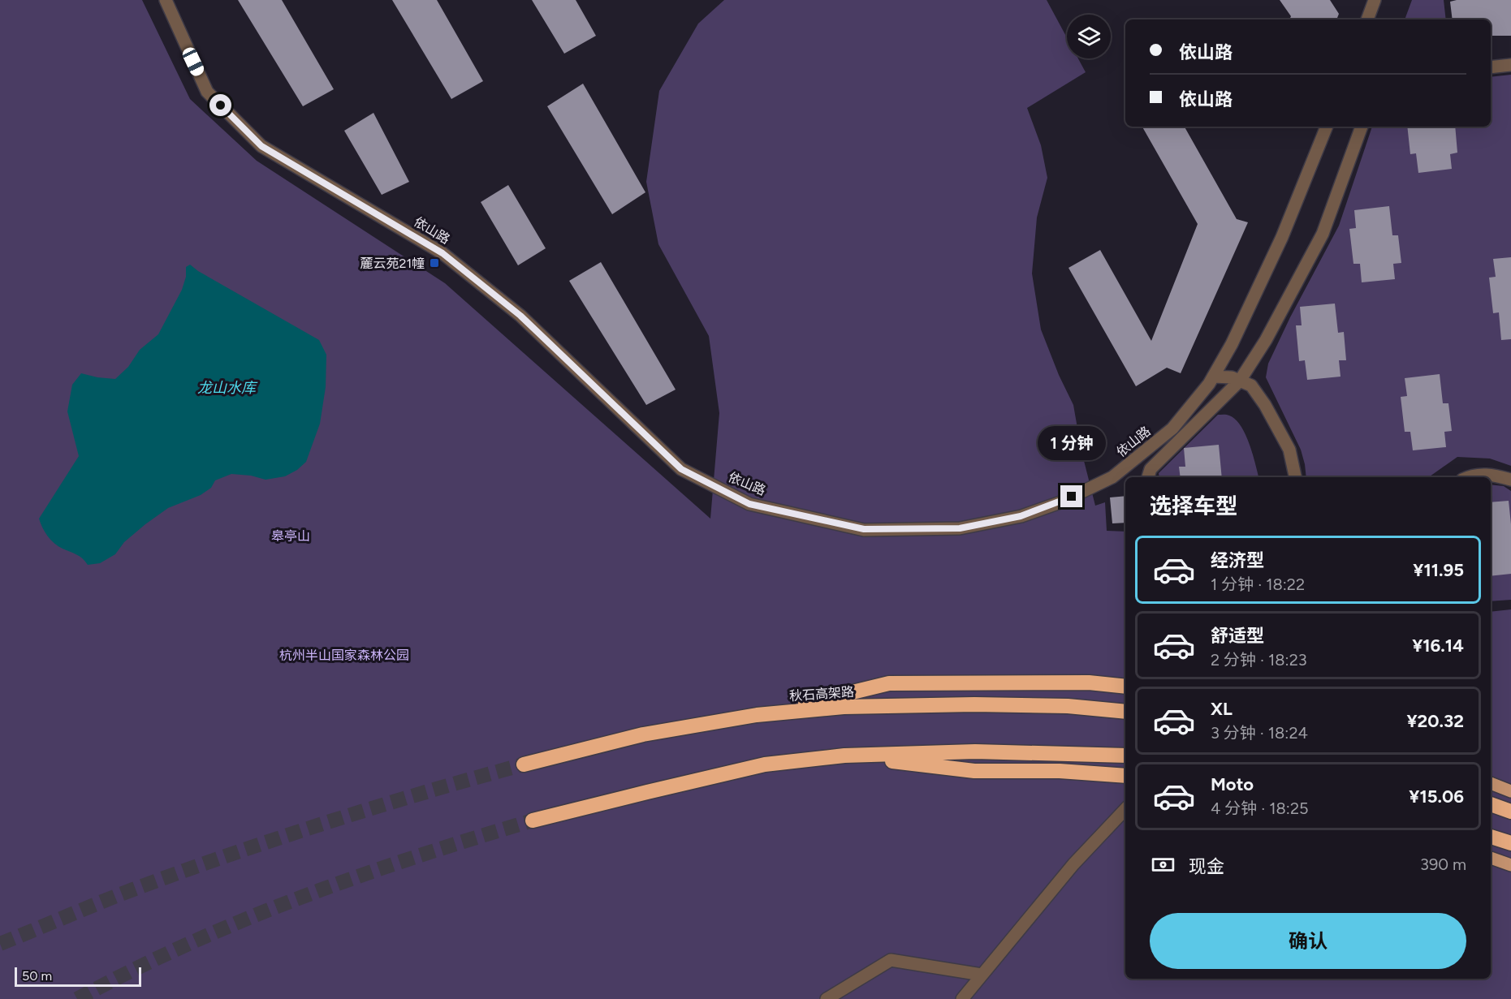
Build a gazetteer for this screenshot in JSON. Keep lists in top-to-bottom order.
{
  "streets": {
    "highway": ["秋石高架路"],
    "street": ["依山路"]
  },
  "water": ["龙山水库"],
  "parks": ["皋亭山", "杭州半山国家森林公园"],
  "places": {
    "transit": ["麓云苑21幢"]
  },
  "scale_bar": "50 m",
  "page": {
    "banner": ["依山路", "依山路"],
    "bubble": "1 分钟",
    "heading": "选择车型",
    "list": [
      {
        "name": "经济型",
        "note": "1 分钟 · 18:22",
        "value": "¥11.95"
      },
      {
        "name": "舒适型",
        "note": "2 分钟 · 18:23",
        "value": "¥16.14"
      },
      {
        "name": "XL",
        "note": "3 分钟 · 18:24",
        "value": "¥20.32"
      },
      {
        "name": "Moto",
        "note": "4 分钟 · 18:25",
        "value": "¥15.06"
      }
    ],
    "pay": ["现金", "390 m"],
    "buttons": "确认",
    "scale": "50 m"
  }
}
